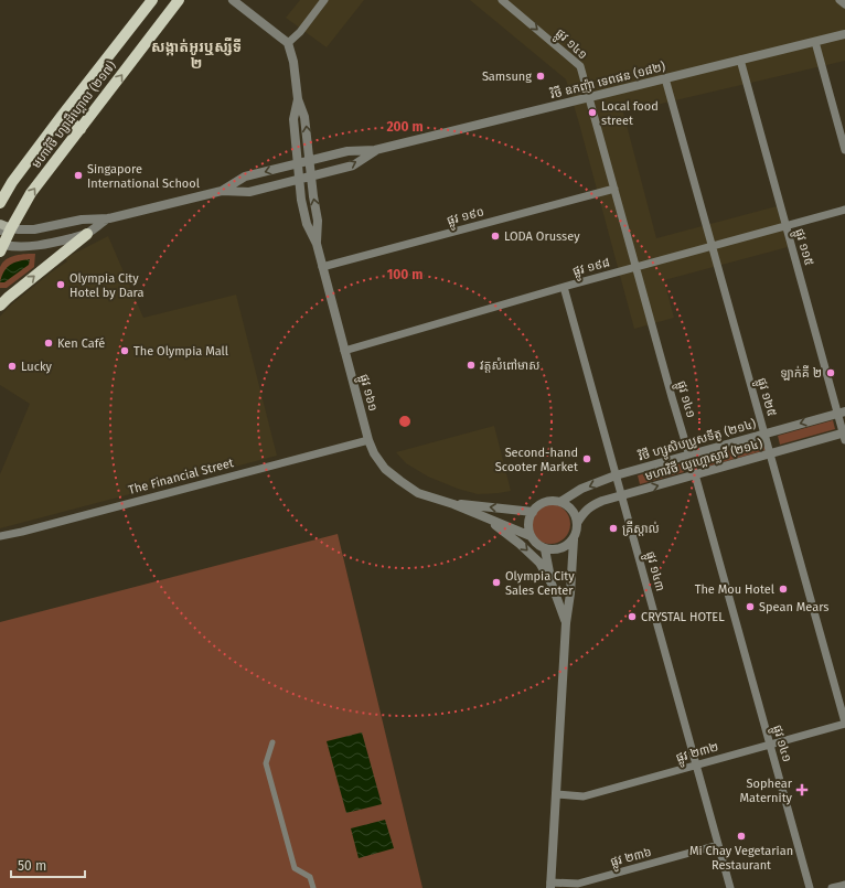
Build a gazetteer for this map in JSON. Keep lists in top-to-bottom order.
{
  "streets": {
    "main road": ["មហាវិថី ហ្សាដឹហ្គោល (២១៧)"],
    "street": [
      "ផ្លូវ ១៤១",
      "វិថី ឧកញ៉ា ទេពផន (១៨២)",
      "ផ្លូវ ១៩០",
      "ផ្លូវ ១១៥",
      "ផ្លូវ ១៩៨",
      "ផ្លូវ ១៦១",
      "ផ្លូវ ១២៥",
      "វិថី ហ្សូសិបប្រូសទីតូ (២១៤)",
      "មហាវិថី យូហ្គោស្លាវី (២១៤)",
      "The Financial Street",
      "ផ្លូវ ១៤៣",
      "ផ្លូវ ២៣២",
      "ផ្លូវ ២៣៦"
    ]
  },
  "crossings": [
    ["ផ្លូវ ១៤១", "វិថី ឧកញ៉ា ទេពផន (១៨២)"],
    ["ផ្លូវ ១៤១", "ផ្លូវ ១៩០"],
    ["ផ្លូវ ១៤១", "ផ្លូវ ១៩៨"],
    ["ផ្លូវ ១៤១", "វិថី ហ្សូសិបប្រូសទីតូ (២១៤)"],
    ["ផ្លូវ ១៤១", "មហាវិថី យូហ្គោស្លាវី (២១៤)"],
    ["ផ្លូវ ១៤១", "ផ្លូវ ២៣២"],
    ["វិថី ឧកញ៉ា ទេពផន (១៨២)", "មហាវិថី ហ្សាដឹហ្គោល (២១៧)"],
    ["វិថី ឧកញ៉ា ទេពផន (១៨២)", "ផ្លូវ ១១៥"],
    ["វិថី ឧកញ៉ា ទេពផន (១៨២)", "ផ្លូវ ១៦១"],
    ["វិថី ឧកញ៉ា ទេពផន (១៨២)", "ផ្លូវ ១២៥"],
    ["ផ្លូវ ១៩០", "ផ្លូវ ១៦១"],
    ["ផ្លូវ ១១៥", "ផ្លូវ ១៩៨"],
    ["ផ្លូវ ១១៥", "វិថី ហ្សូសិបប្រូសទីតូ (២១៤)"],
    ["ផ្លូវ ១១៥", "មហាវិថី យូហ្គោស្លាវី (២១៤)"],
    ["ផ្លូវ ១៩៨", "ផ្លូវ ១៦១"],
    ["ផ្លូវ ១៩៨", "ផ្លូវ ១២៥"],
    ["ផ្លូវ ១៩៨", "ផ្លូវ ១៤៣"],
    ["ផ្លូវ ១៦១", "វិថី ហ្សូសិបប្រូសទីតូ (២១៤)"],
    ["ផ្លូវ ១៦១", "មហាវិថី យូហ្គោស្លាវី (២១៤)"],
    ["ផ្លូវ ១៦១", "The Financial Street"],
    ["ផ្លូវ ១២៥", "វិថី ហ្សូសិបប្រូសទីតូ (២១៤)"],
    ["ផ្លូវ ១២៥", "មហាវិថី យូហ្គោស្លាវី (២១៤)"],
    ["ផ្លូវ ១២៥", "ផ្លូវ ២៣២"],
    ["វិថី ហ្សូសិបប្រូសទីតូ (២១៤)", "មហាវិថី យូហ្គោស្លាវី (២១៤)"],
    ["វិថី ហ្សូសិបប្រូសទីតូ (២១៤)", "ផ្លូវ ១៤៣"],
    ["មហាវិថី យូហ្គោស្លាវី (២១៤)", "ផ្លូវ ១៤៣"],
    ["ផ្លូវ ១៤៣", "ផ្លូវ ២៣២"],
    ["ផ្លូវ ១៤៣", "ផ្លូវ ២៣៦"]
  ],
  "one_way": ["វិថី ហ្សូសិបប្រូសទីតូ (២១៤)"],
  "districts": ["សង្កាត់អូរឬស្សីទី ២"],
  "places": {
    "other": [
      "Samsung",
      "Local food street",
      "Singapore International School",
      "LODA Orussey",
      "Olympia City Hotel by Dara",
      "Ken Café",
      "The Olympia Mall",
      "វត្តសំពៅមាស",
      "Lucky",
      "ឡាក់គី ២",
      "Second-hand Scooter Market",
      "គ្រីស្តាល់",
      "Olympia City Sales Center",
      "The Mou Hotel",
      "Spean Mears",
      "CRYSTAL HOTEL",
      "Mi Chay Vegetarian Restaurant"
    ],
    "health": ["Sophear Maternity"]
  },
  "scale_bar": "50 m",
  "rings": ["200 m", "100 m"]
}
